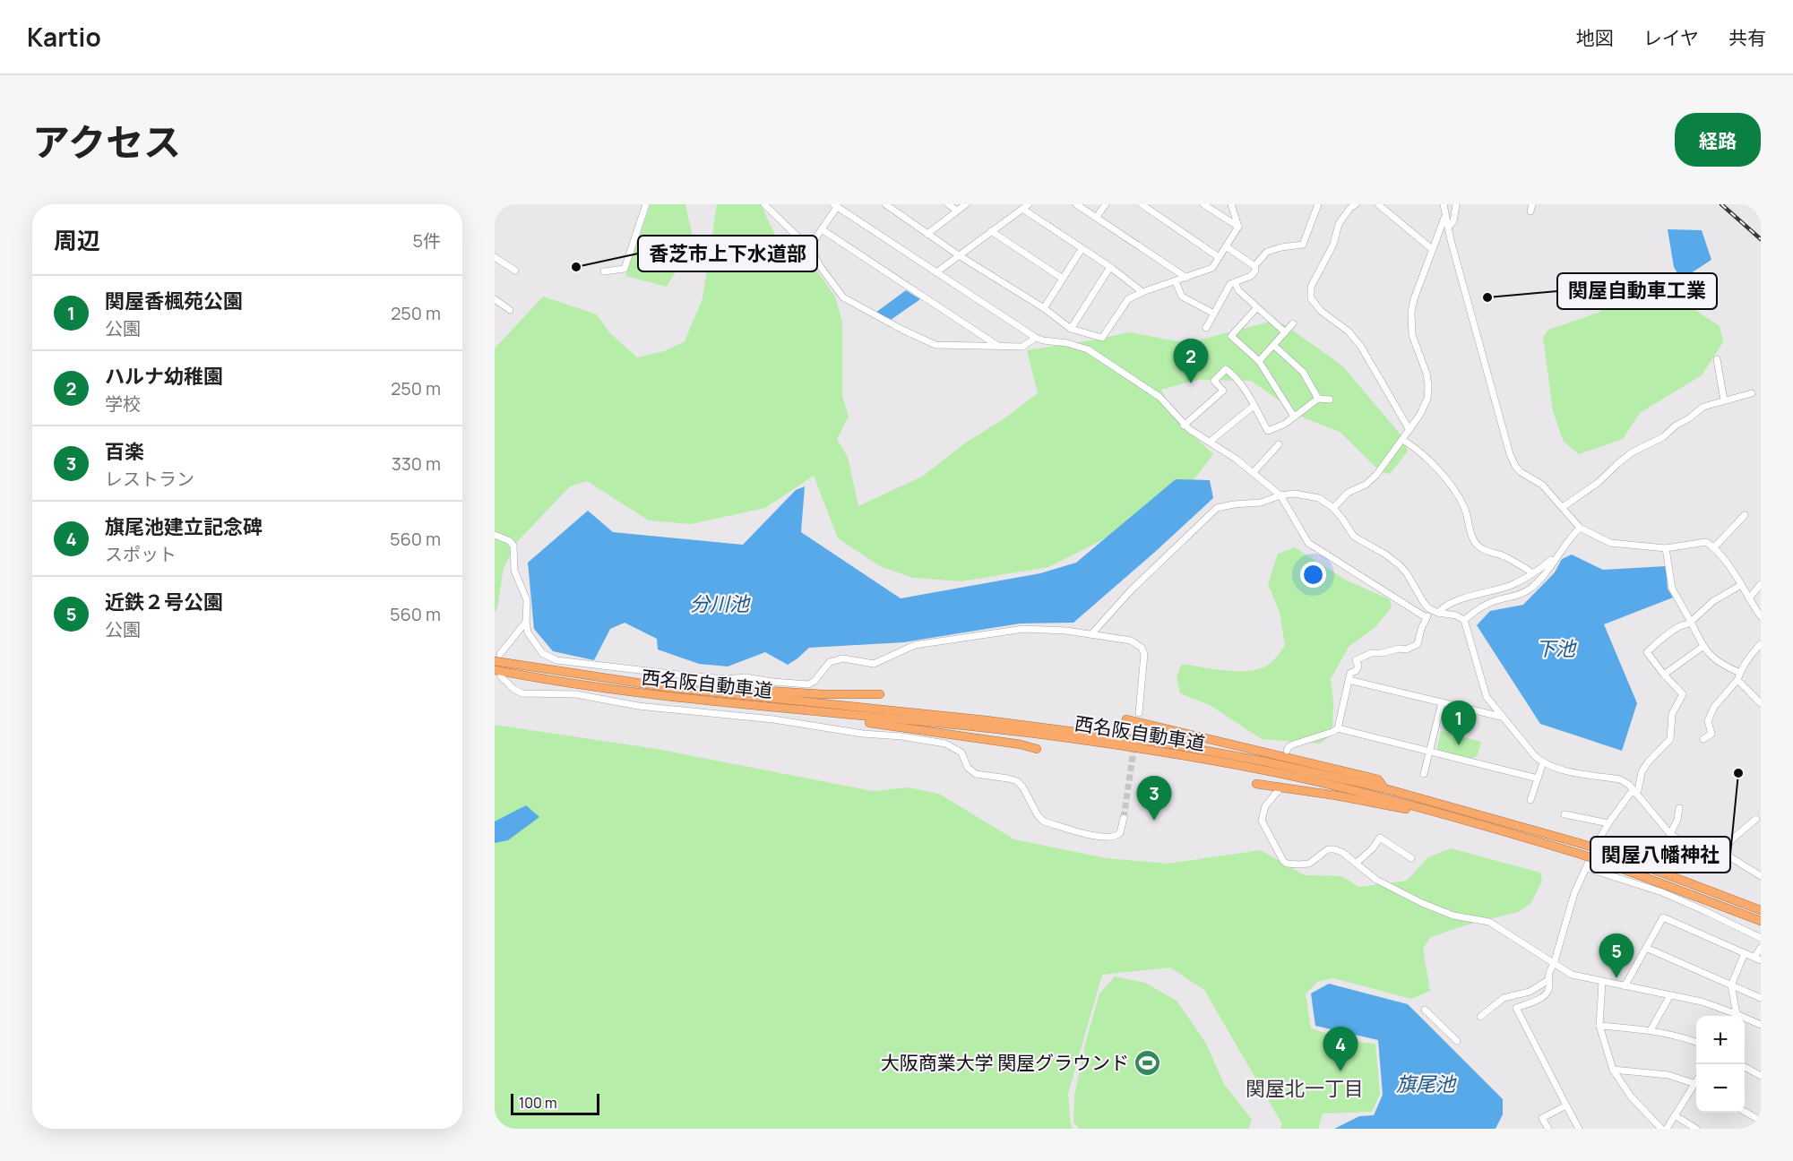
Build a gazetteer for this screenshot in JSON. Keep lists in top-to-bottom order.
{
  "streets": {
    "highway": ["西名阪自動車道"]
  },
  "districts": ["関屋北一丁目"],
  "water": ["分川池", "下池", "旗尾池"],
  "places": {
    "other": ["香芝市上下水道部", "関屋自動車工業", "関屋八幡神社"],
    "sports": ["大阪商業大学 関屋グラウンド"]
  },
  "scale_bar": "100 m",
  "page": {
    "header": "Kartio",
    "nav": ["地図", "レイヤ", "共有"],
    "title": "アクセス",
    "buttons": "経路",
    "heading": ["周辺", "5件"],
    "list": [
      {
        "mark": "1",
        "name": "関屋香楓苑公園",
        "note": "公園",
        "value": "250 m"
      },
      {
        "mark": "2",
        "name": "ハルナ幼稚園",
        "note": "学校",
        "value": "250 m"
      },
      {
        "mark": "3",
        "name": "百楽",
        "note": "レストラン",
        "value": "330 m"
      },
      {
        "mark": "4",
        "name": "旗尾池建立記念碑",
        "note": "スポット",
        "value": "560 m"
      },
      {
        "mark": "5",
        "name": "近鉄２号公園",
        "note": "公園",
        "value": "560 m"
      }
    ],
    "pins": [
      "2",
      "1",
      "3",
      "5",
      "4"
    ],
    "map_buttons": ["+", "−"],
    "scale": "100 m"
  }
}
